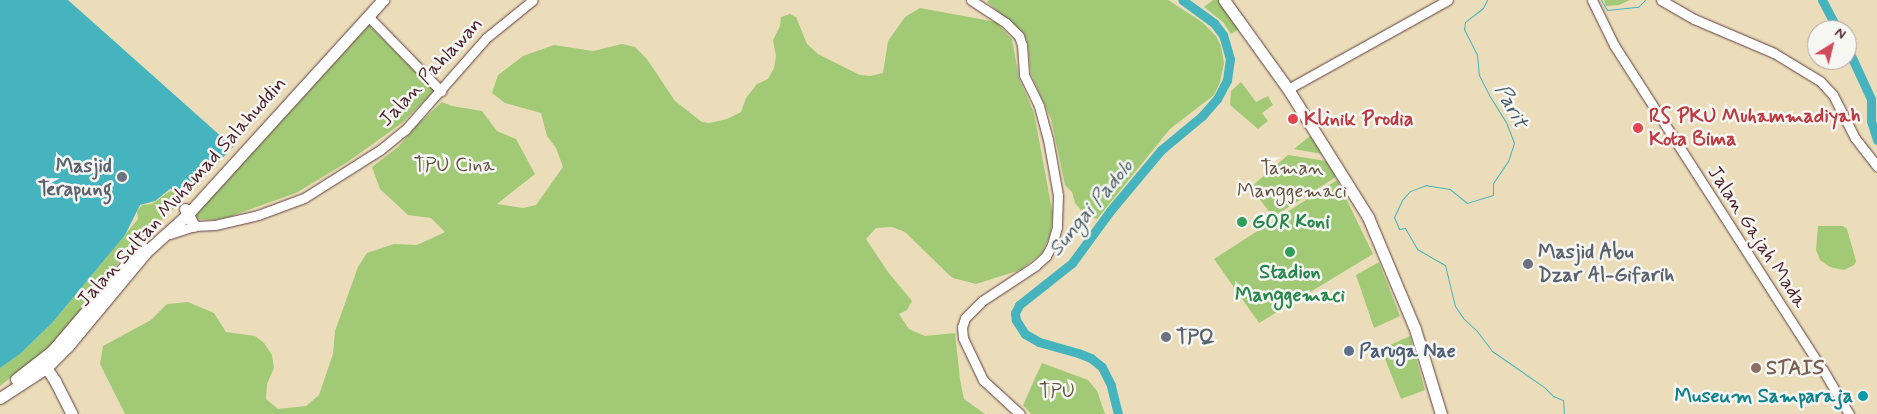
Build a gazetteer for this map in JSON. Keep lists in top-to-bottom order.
{
  "streets": {
    "highway": ["Jalan Sultan Muhamad Salahuddin"],
    "main road": ["Jalan Pahlawan", "Jalan Gajah Mada"]
  },
  "crossings": [
    ["Jalan Pahlawan", "Jalan Sultan Muhamad Salahuddin"]
  ],
  "water": ["Parit", "Sungai Padolo"],
  "parks": ["TPU Cina", "Taman Manggemaci", "TPU"],
  "places": [
    "Klinik Prodia",
    "RS PKU Muhammadiyah Kota Bima",
    "Masjid Terapung",
    "GOR Koni",
    "Stadion Manggemaci",
    "Masjid Abu Dzar Al-Gifarih",
    "TPQ",
    "Paruga Nae",
    "STAIS",
    "Museum Samparaja"
  ],
  "north": "top right"
}
